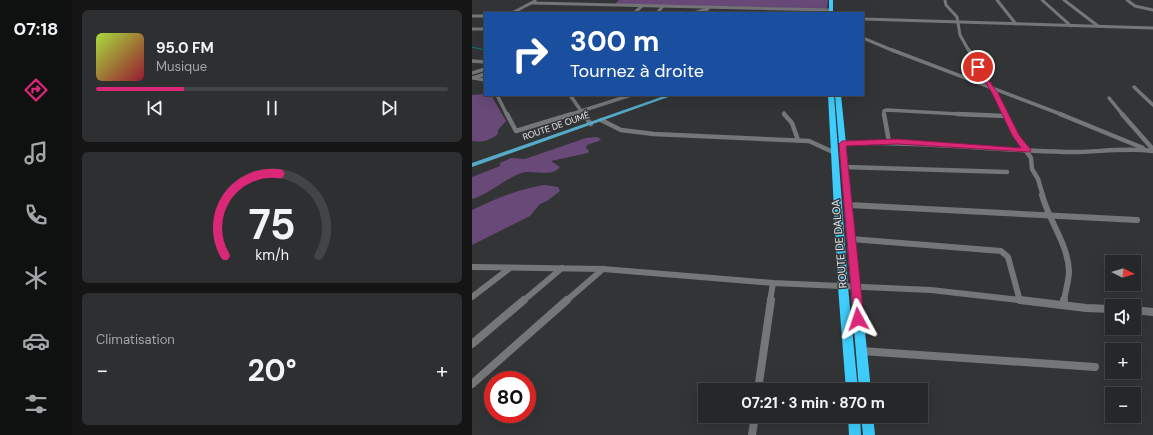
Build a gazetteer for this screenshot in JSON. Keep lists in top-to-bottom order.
{
  "streets": {
    "highway": ["ROUTE DE DALOA"],
    "main road": ["ROUTE DE OUMÉ"]
  },
  "north": "right",
  "page": {
    "tabs": "07:18",
    "turn": ["300 m", "Tournez à droite"],
    "song": ["95.0 FM", "Musique"],
    "map_buttons": ["+", "−"],
    "tile": "Climatisation",
    "heat": ["−", "20°", "+"],
    "limit": "80",
    "trip": "07:21 · 3 min · 870 m",
    "gauge": ["75", "km/h"]
  }
}
